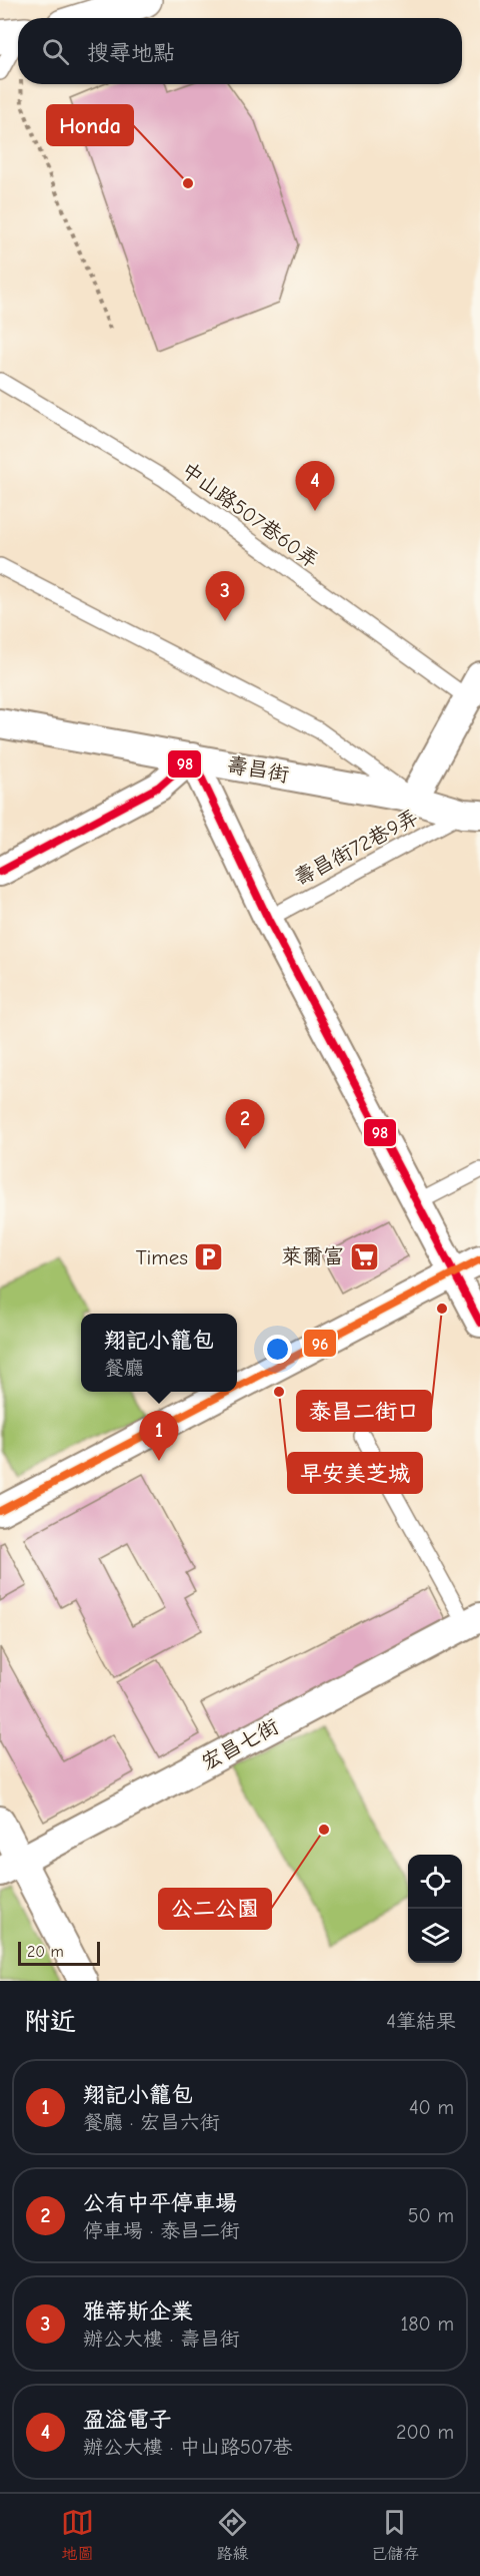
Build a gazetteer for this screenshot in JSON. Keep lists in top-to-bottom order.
{
  "streets": {
    "street": ["壽昌街", "宏昌七街"],
    "lane": ["中山路507巷60弄", "壽昌街72巷9弄"]
  },
  "crossings": [
    ["壽昌街", "壽昌街72巷9弄"]
  ],
  "places": {
    "other": [
      "Honda",
      "泰昌二街口",
      "早安美芝城",
      "公二公園"
    ],
    "supermarket": ["萊爾富"],
    "parking": ["Times"]
  },
  "lines": ["transit line 98", "transit line 96"],
  "scale_bar": "20 m",
  "page": {
    "search": "搜尋地點",
    "pins": [
      "4",
      "3",
      "2",
      "1"
    ],
    "popup": ["翔記小籠包", "餐廳"],
    "scale": "20 m",
    "heading": ["附近", "4筆結果"],
    "list": [
      {
        "mark": "1",
        "name": "翔記小籠包",
        "note": "餐廳 · 宏昌六街",
        "value": "40 m"
      },
      {
        "mark": "2",
        "name": "公有中平停車場",
        "note": "停車場 · 泰昌二街",
        "value": "50 m"
      },
      {
        "mark": "3",
        "name": "雅蒂斯企業",
        "note": "辦公大樓 · 壽昌街",
        "value": "180 m"
      },
      {
        "mark": "4",
        "name": "盈溢電子",
        "note": "辦公大樓 · 中山路507巷",
        "value": "200 m"
      }
    ],
    "nav": ["地圖", "路線", "已儲存"]
  }
}
